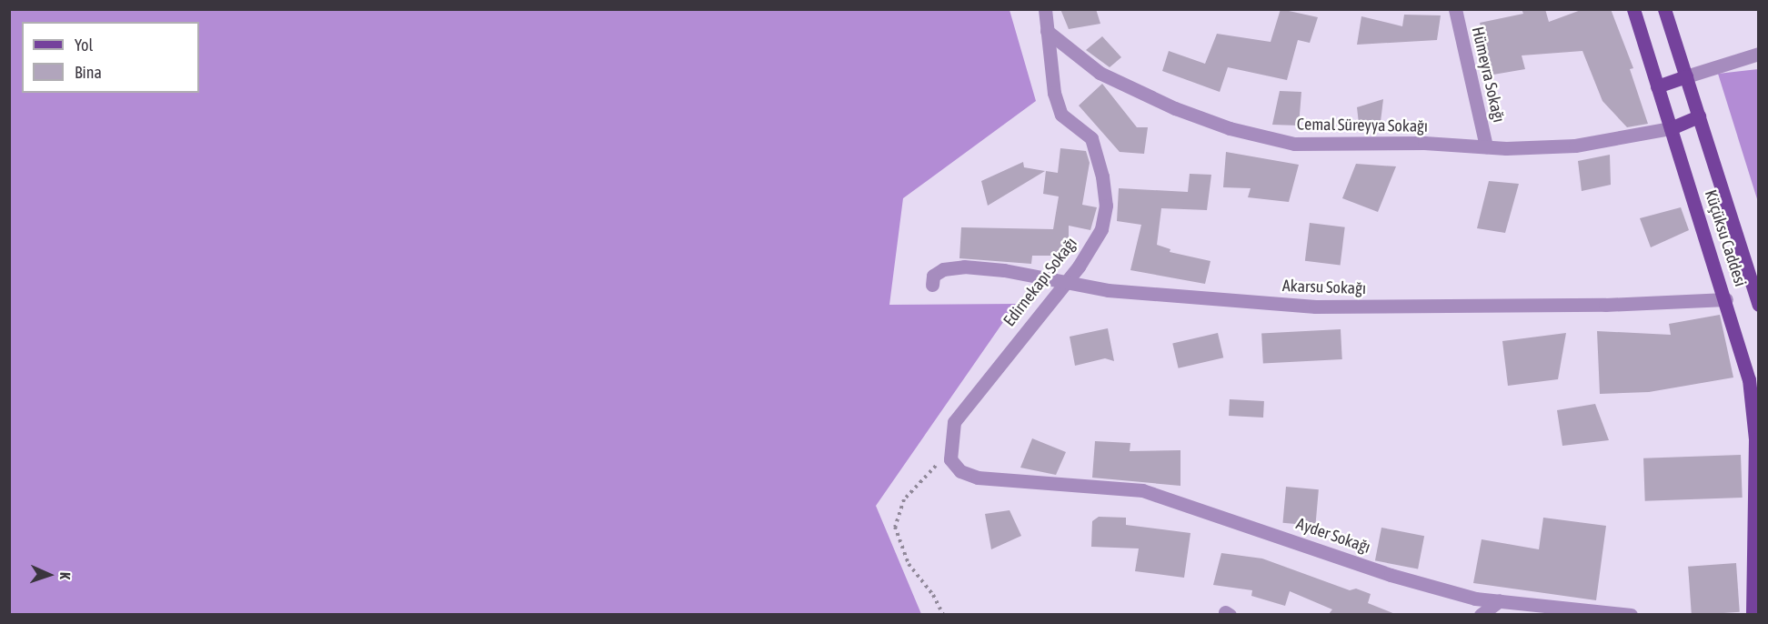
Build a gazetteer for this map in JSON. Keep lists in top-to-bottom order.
{
  "streets": {
    "main road": ["Küçüksu Caddesi"],
    "street": [
      "Hümeyra Sokağı",
      "Cemal Süreyya Sokağı",
      "Edirnekapı Sokağı",
      "Akarsu Sokağı",
      "Ayder Sokağı"
    ]
  },
  "crossings": [
    ["Hümeyra Sokağı", "Cemal Süreyya Sokağı"],
    ["Cemal Süreyya Sokağı", "Küçüksu Caddesi"],
    ["Cemal Süreyya Sokağı", "Edirnekapı Sokağı"],
    ["Küçüksu Caddesi", "Akarsu Sokağı"],
    ["Edirnekapı Sokağı", "Akarsu Sokağı"],
    ["Edirnekapı Sokağı", "Ayder Sokağı"]
  ],
  "legend": ["Yol", "Bina"],
  "north": "right"
}
